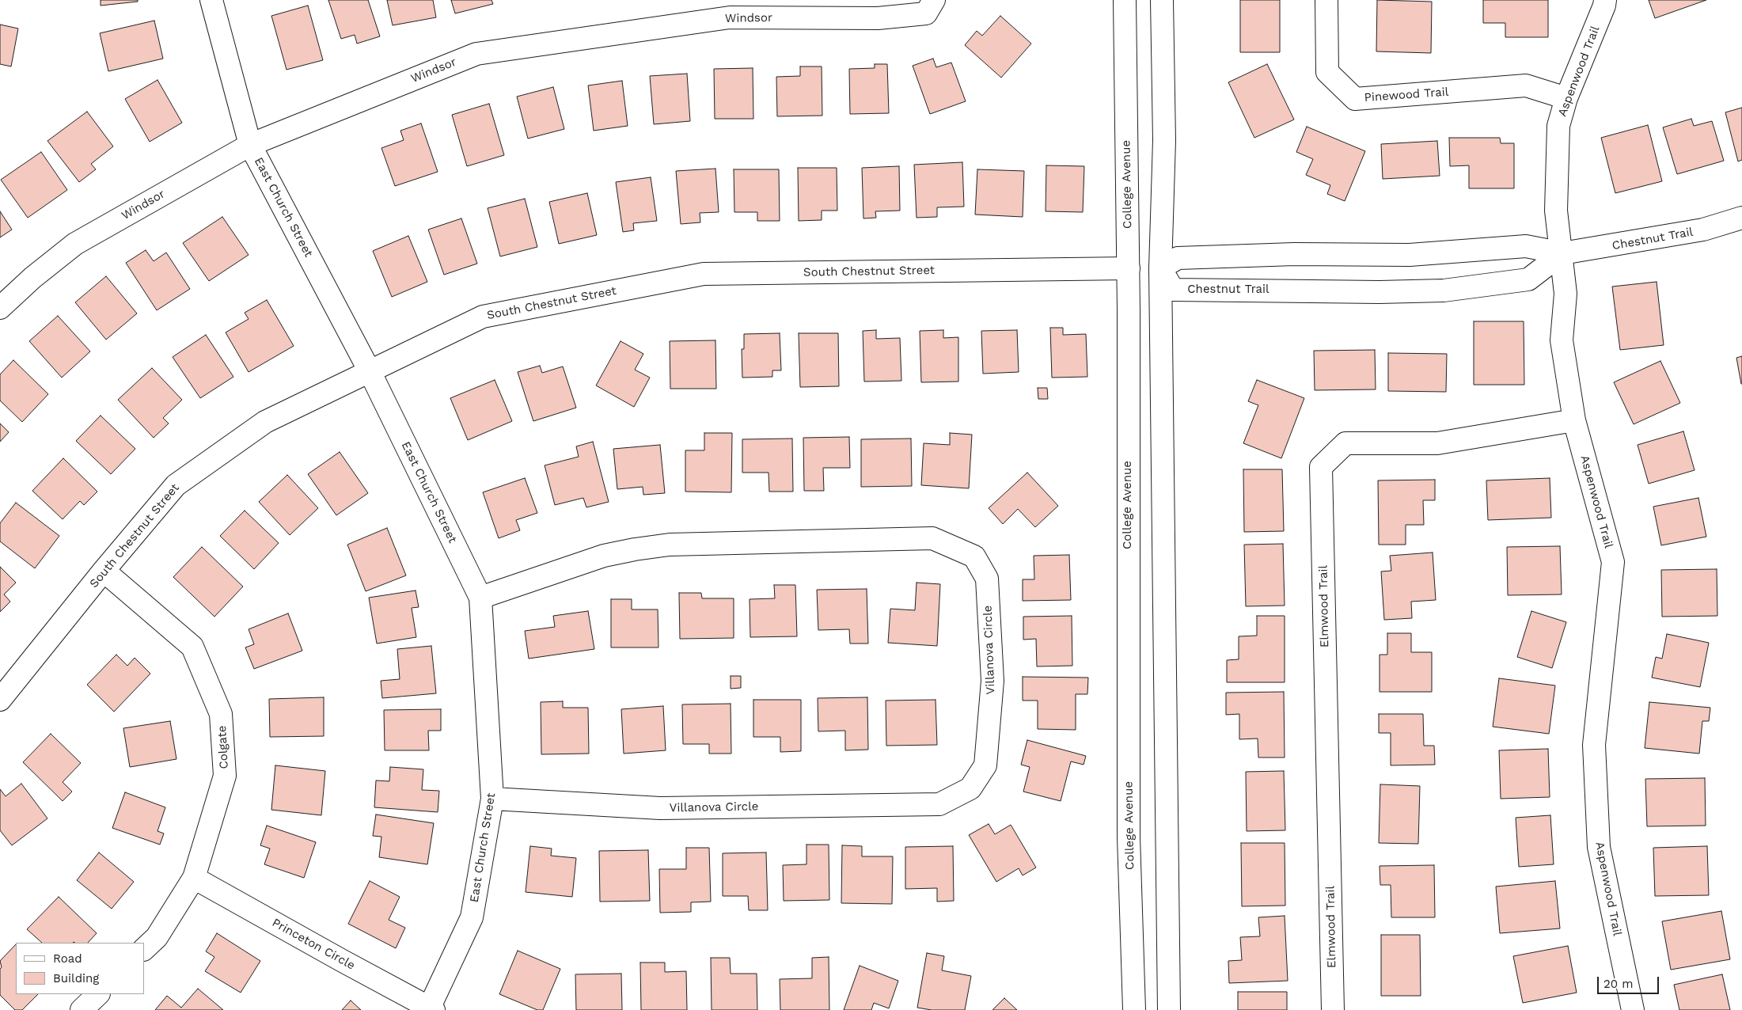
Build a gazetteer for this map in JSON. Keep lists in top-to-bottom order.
{
  "streets": {
    "street": [
      "Windsor",
      "Aspenwood Trail",
      "Pinewood Trail",
      "College Avenue",
      "East Church Street",
      "Chestnut Trail",
      "South Chestnut Street",
      "Elmwood Trail",
      "Villanova Circle",
      "Colgate",
      "Princeton Circle"
    ]
  },
  "crossings": [
    ["Windsor", "East Church Street"],
    ["Aspenwood Trail", "Pinewood Trail"],
    ["Aspenwood Trail", "Chestnut Trail"],
    ["Aspenwood Trail", "Elmwood Trail"],
    ["College Avenue", "South Chestnut Street"],
    ["East Church Street", "South Chestnut Street"],
    ["East Church Street", "Villanova Circle"],
    ["East Church Street", "Princeton Circle"],
    ["Chestnut Trail", "South Chestnut Street"],
    ["South Chestnut Street", "Colgate"],
    ["Colgate", "Princeton Circle"]
  ],
  "legend": ["Road", "Building"],
  "scale_bar": "20 m"
}
